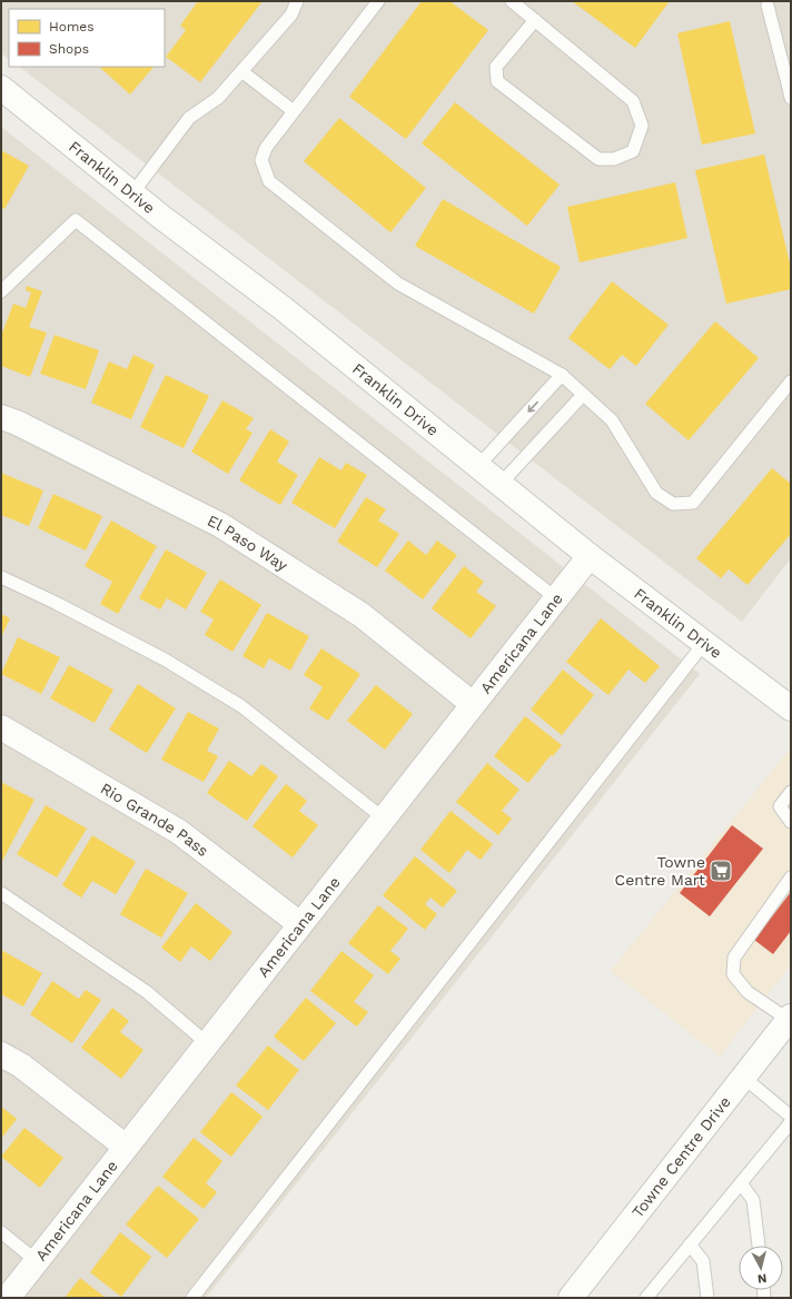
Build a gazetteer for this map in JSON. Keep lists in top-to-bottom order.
{
  "streets": {
    "street": [
      "Franklin Drive",
      "El Paso Way",
      "Americana Lane",
      "Rio Grande Pass",
      "Towne Centre Drive"
    ]
  },
  "crossings": [
    ["Franklin Drive", "Americana Lane"],
    ["El Paso Way", "Americana Lane"],
    ["Americana Lane", "Rio Grande Pass"]
  ],
  "places": {
    "supermarket": ["Towne Centre Mart"]
  },
  "legend": ["Homes", "Shops"],
  "north": "bottom"
}
